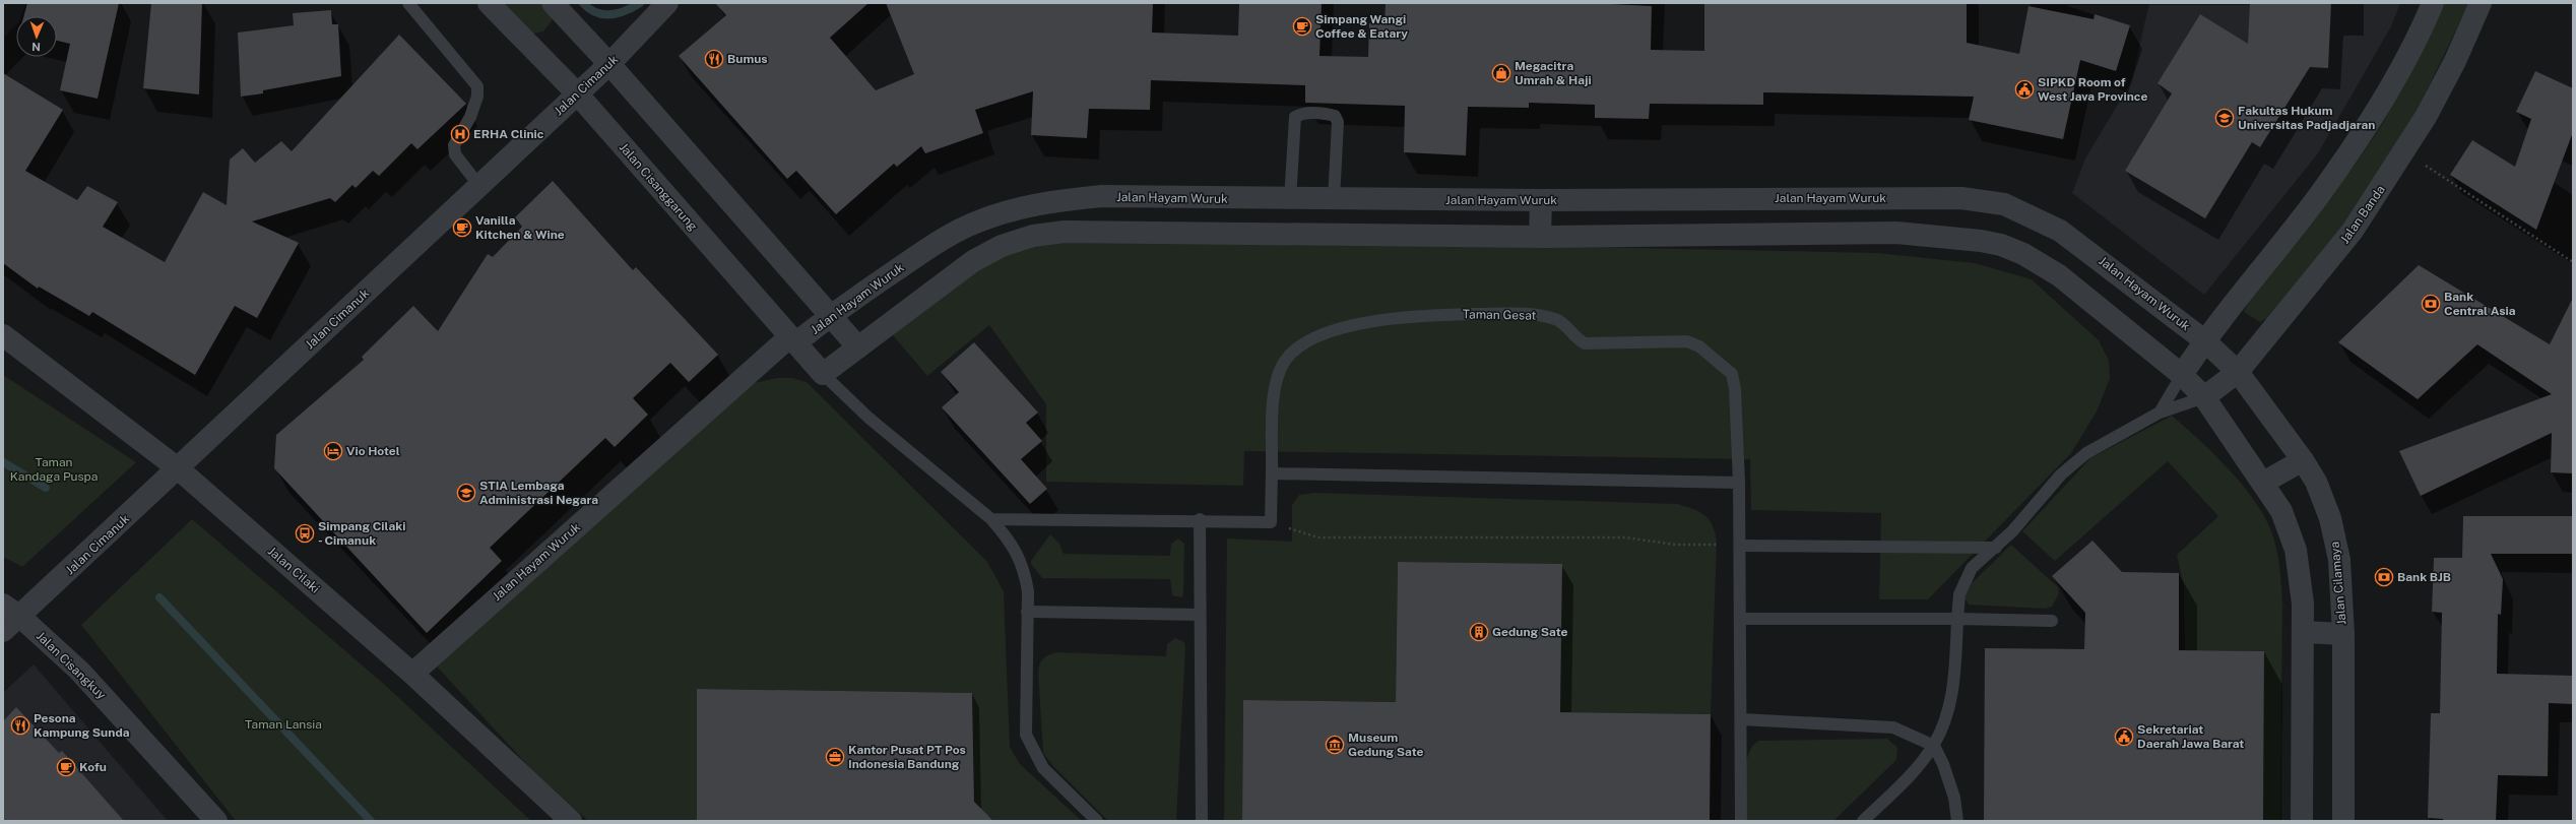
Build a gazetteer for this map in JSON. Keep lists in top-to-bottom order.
{
  "streets": {
    "street": [
      "Jalan Cimanuk",
      "Jalan Cisanggarung",
      "Jalan Hayam Wuruk",
      "Jalan Banda",
      "Jalan Cilaki",
      "Jalan Cilamaya",
      "Jalan Cisangkuy"
    ],
    "lane": ["Taman Gesat"]
  },
  "crossings": [
    ["Jalan Cimanuk", "Jalan Cisanggarung"],
    ["Jalan Cimanuk", "Jalan Cilaki"],
    ["Jalan Cimanuk", "Jalan Cisangkuy"],
    ["Jalan Cisanggarung", "Jalan Hayam Wuruk"],
    ["Jalan Hayam Wuruk", "Jalan Cilaki"],
    ["Jalan Hayam Wuruk", "Jalan Cilamaya"],
    ["Jalan Banda", "Jalan Cilamaya"]
  ],
  "parks": ["Taman Kandaga Puspa", "Taman Lansia"],
  "places": {
    "cafe": ["Simpang Wangi Coffee & Eatary", "Vanilla Kitchen & Wine", "Kofu"],
    "restaurant": ["Bumus", "Pesona Kampung Sunda"],
    "shop": ["Megacitra Umrah & Haji"],
    "public building": ["SIPKD Room of West Java Province", "Sekretariat Daerah Jawa Barat"],
    "school or university": ["Fakultas Hukum Universitas Padjadjaran", "STIA Lembaga Administrasi Negara"],
    "hospital": ["ERHA Clinic"],
    "bank": ["Bank Central Asia", "Bank BJB"],
    "hotel": ["Vio Hotel"],
    "bus stop": ["Simpang Cilaki - Cimanuk"],
    "building": ["Gedung Sate"],
    "museum": ["Museum Gedung Sate"],
    "office": ["Kantor Pusat PT Pos Indonesia Bandung"]
  },
  "north": "bottom"
}
